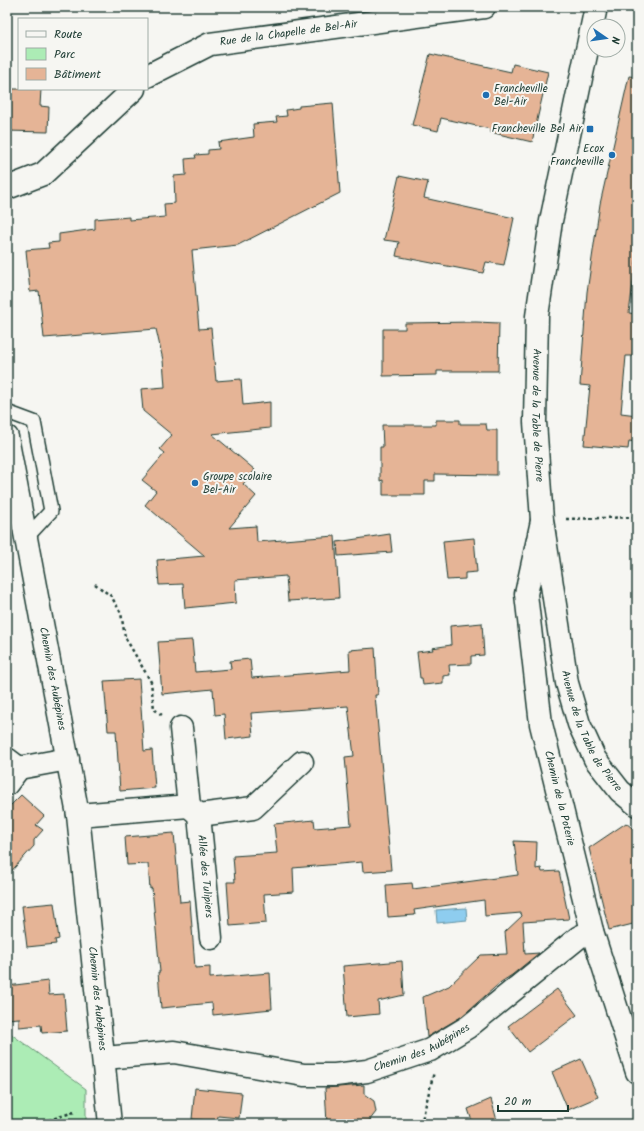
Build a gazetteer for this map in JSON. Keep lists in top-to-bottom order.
{
  "streets": {
    "street": [
      "Rue de la Chapelle de Bel-Air",
      "Avenue de la Table de Pierre",
      "Chemin des Aubépines",
      "Chemin de la Poterie",
      "Allée des Tulipiers"
    ]
  },
  "crossings": [
    ["Avenue de la Table de Pierre", "Chemin de la Poterie"],
    ["Chemin des Aubépines", "Chemin de la Poterie"]
  ],
  "places": {
    "other": ["Francheville Bel-Air", "Ecox Francheville", "Groupe scolaire Bel-Air"],
    "transit": ["Francheville Bel Air"]
  },
  "legend": ["Route", "Parc", "Bâtiment"],
  "scale_bar": "20 m",
  "north": "right"
}
